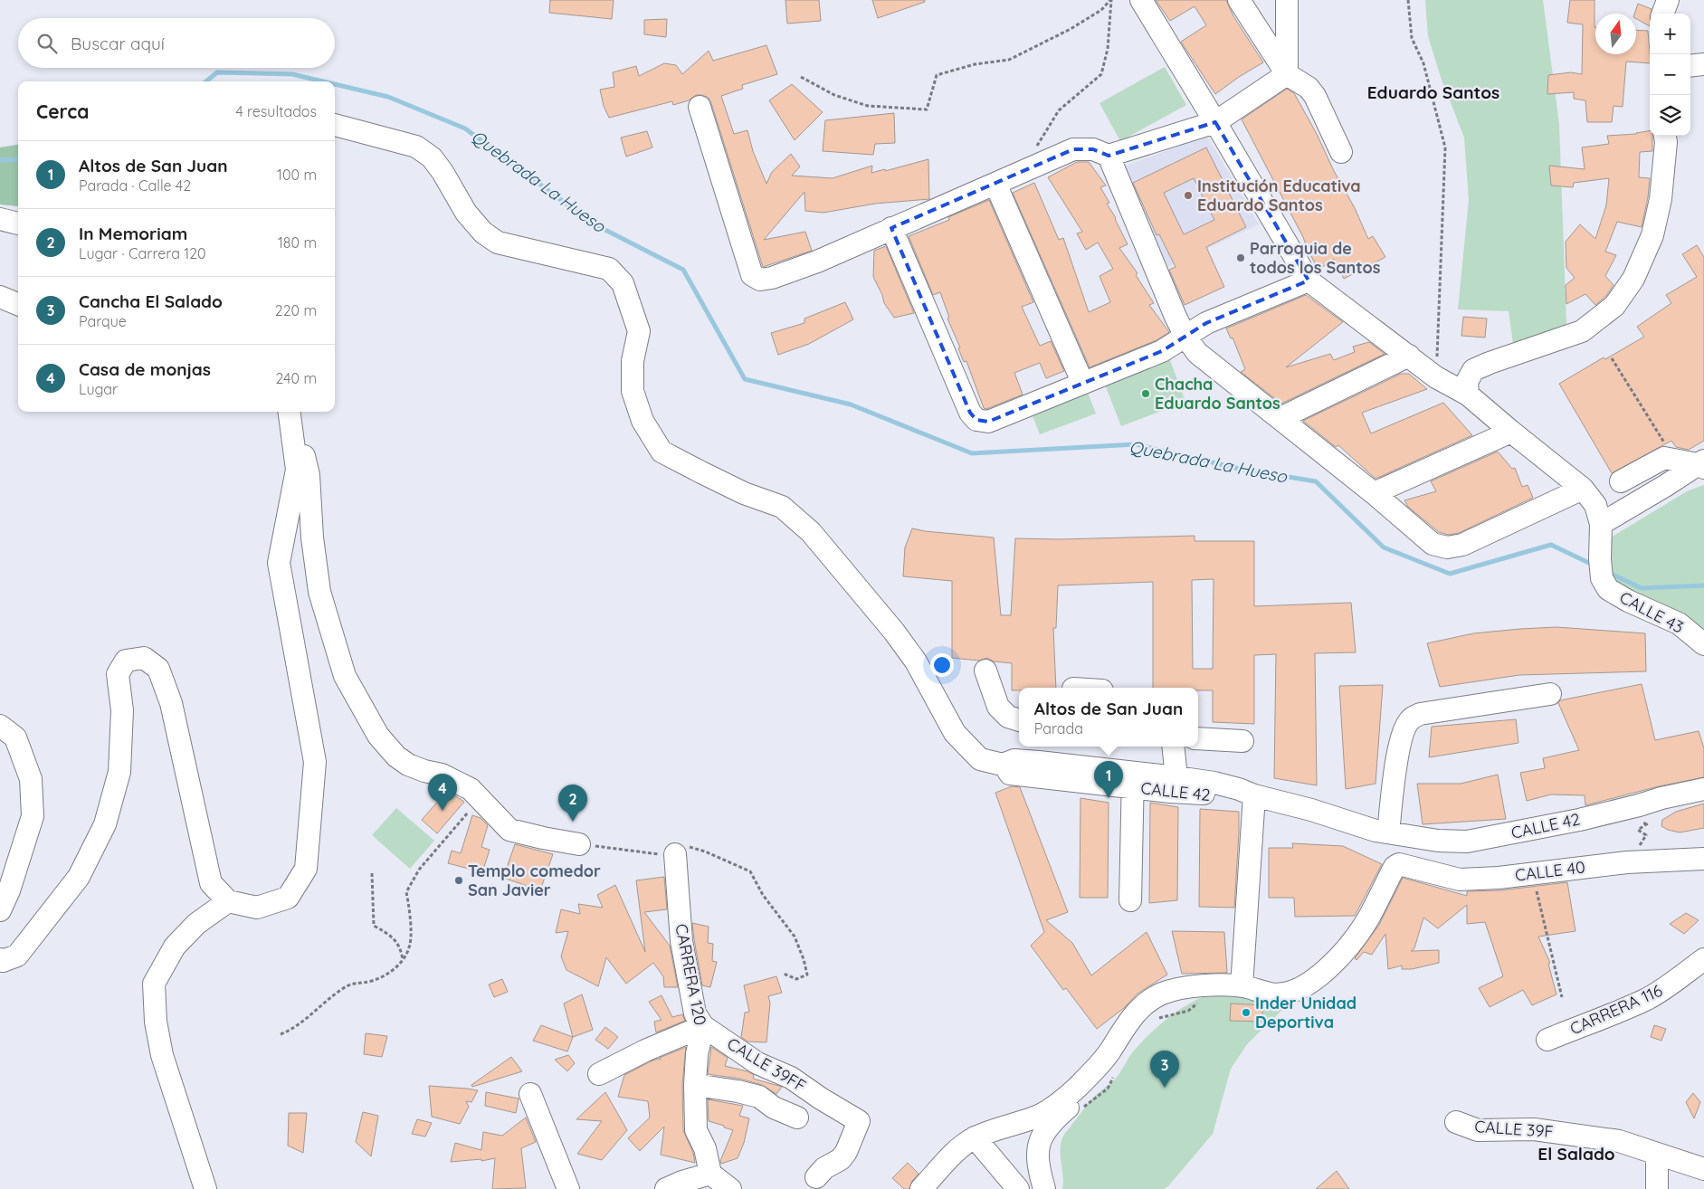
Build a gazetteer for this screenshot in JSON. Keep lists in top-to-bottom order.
{
  "streets": {
    "street": [
      "CALLE 43",
      "CALLE 42",
      "CALLE 40",
      "CARRERA 120",
      "CARRERA 116",
      "CALLE 39FF",
      "CALLE 39F"
    ]
  },
  "crossings": [
    ["CARRERA 120", "CALLE 39FF"]
  ],
  "districts": ["Eduardo Santos", "El Salado"],
  "water": ["Quebrada La Hueso"],
  "places": [
    "Institución Educativa Eduardo Santos",
    "Parroquia de todos los Santos",
    "Chacha Eduardo Santos",
    "Templo comedor San Javier",
    "Inder Unidad Deportiva"
  ],
  "north": "top",
  "page": {
    "map_buttons": ["+", "−"],
    "search": "Buscar aquí",
    "heading": ["Cerca", "4 resultados"],
    "list": [
      {
        "mark": "1",
        "name": "Altos de San Juan",
        "note": "Parada · Calle 42",
        "value": "100 m"
      },
      {
        "mark": "2",
        "name": "In Memoriam",
        "note": "Lugar · Carrera 120",
        "value": "180 m"
      },
      {
        "mark": "3",
        "name": "Cancha El Salado",
        "note": "Parque",
        "value": "220 m"
      },
      {
        "mark": "4",
        "name": "Casa de monjas",
        "note": "Lugar",
        "value": "240 m"
      }
    ],
    "popup": ["Altos de San Juan", "Parada"],
    "pins": [
      "1",
      "4",
      "2",
      "3"
    ]
  }
}
